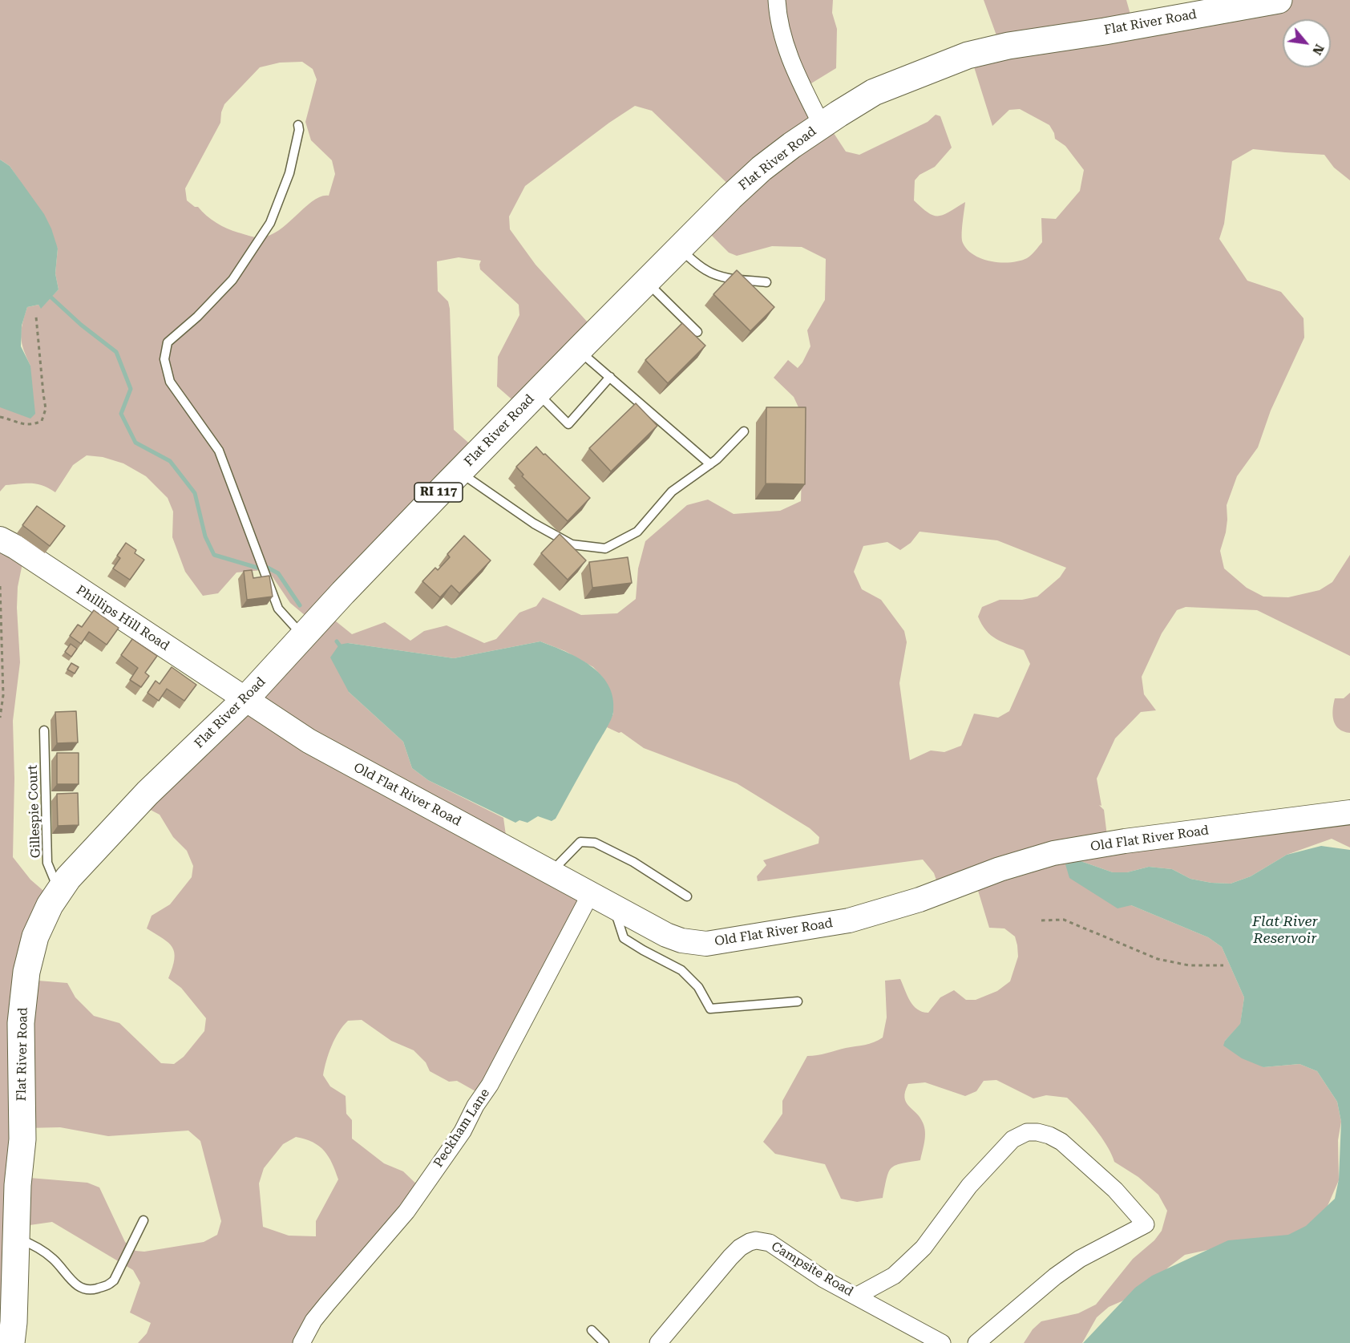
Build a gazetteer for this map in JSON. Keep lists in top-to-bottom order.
{
  "streets": {
    "main road": ["Flat River Road", "RI 117"],
    "street": [
      "Phillips Hill Road",
      "Old Flat River Road",
      "Peckham Lane",
      "Campsite Road"
    ],
    "lane": ["Gillespie Court"]
  },
  "crossings": [
    ["Flat River Road", "Phillips Hill Road"],
    ["Flat River Road", "Old Flat River Road"],
    ["Flat River Road", "Gillespie Court"],
    ["Phillips Hill Road", "Old Flat River Road"],
    ["Old Flat River Road", "Peckham Lane"]
  ],
  "water": ["Flat River Reservoir"],
  "north": "bottom right"
}
